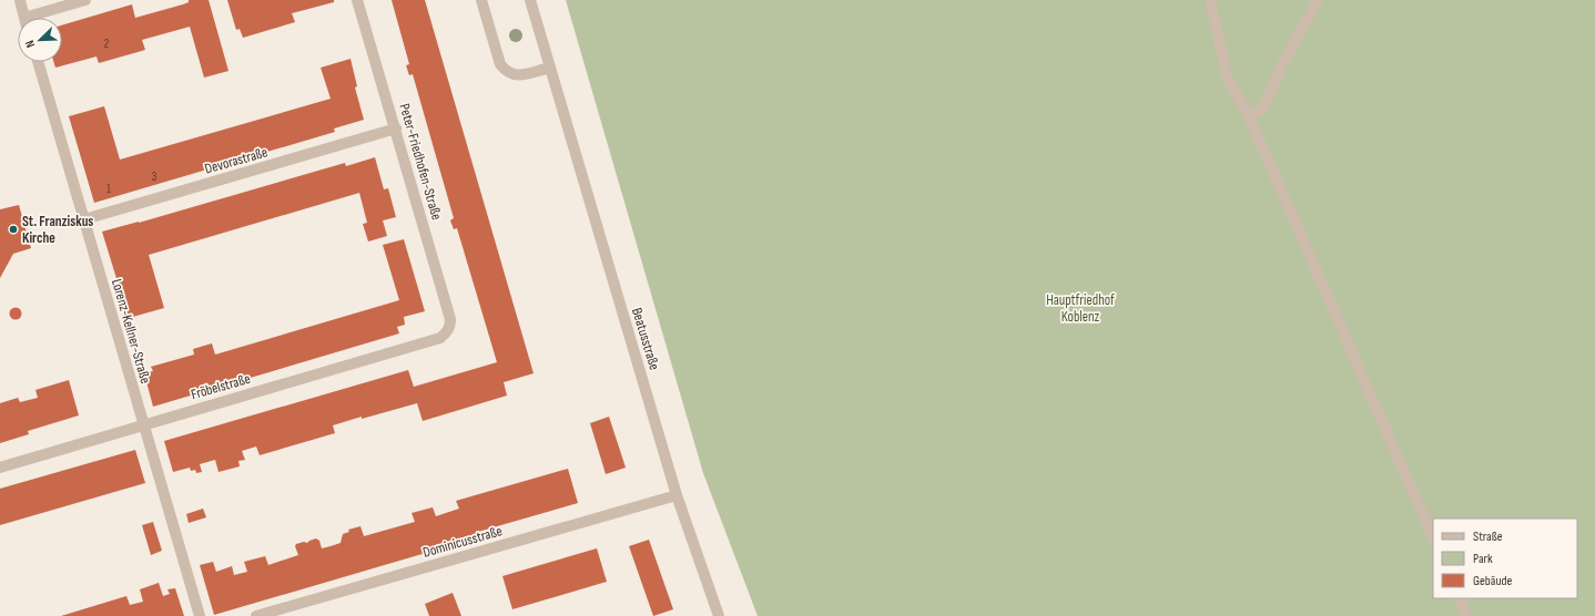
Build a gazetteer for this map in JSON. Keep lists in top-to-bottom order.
{
  "streets": {
    "street": [
      "Devorastraße",
      "Peter-Friedhofen-Straße",
      "Lorenz-Kellner-Straße",
      "Beatusstraße",
      "Fröbelstraße",
      "Dominicusstraße"
    ]
  },
  "crossings": [
    ["Devorastraße", "Peter-Friedhofen-Straße"],
    ["Devorastraße", "Lorenz-Kellner-Straße"],
    ["Peter-Friedhofen-Straße", "Fröbelstraße"],
    ["Lorenz-Kellner-Straße", "Fröbelstraße"],
    ["Beatusstraße", "Dominicusstraße"]
  ],
  "parks": ["Hauptfriedhof Koblenz"],
  "places": ["St. Franziskus Kirche"],
  "house_numbers": ["2", "3", "1"],
  "legend": ["Straße", "Park", "Gebäude"],
  "north": "bottom left"
}
